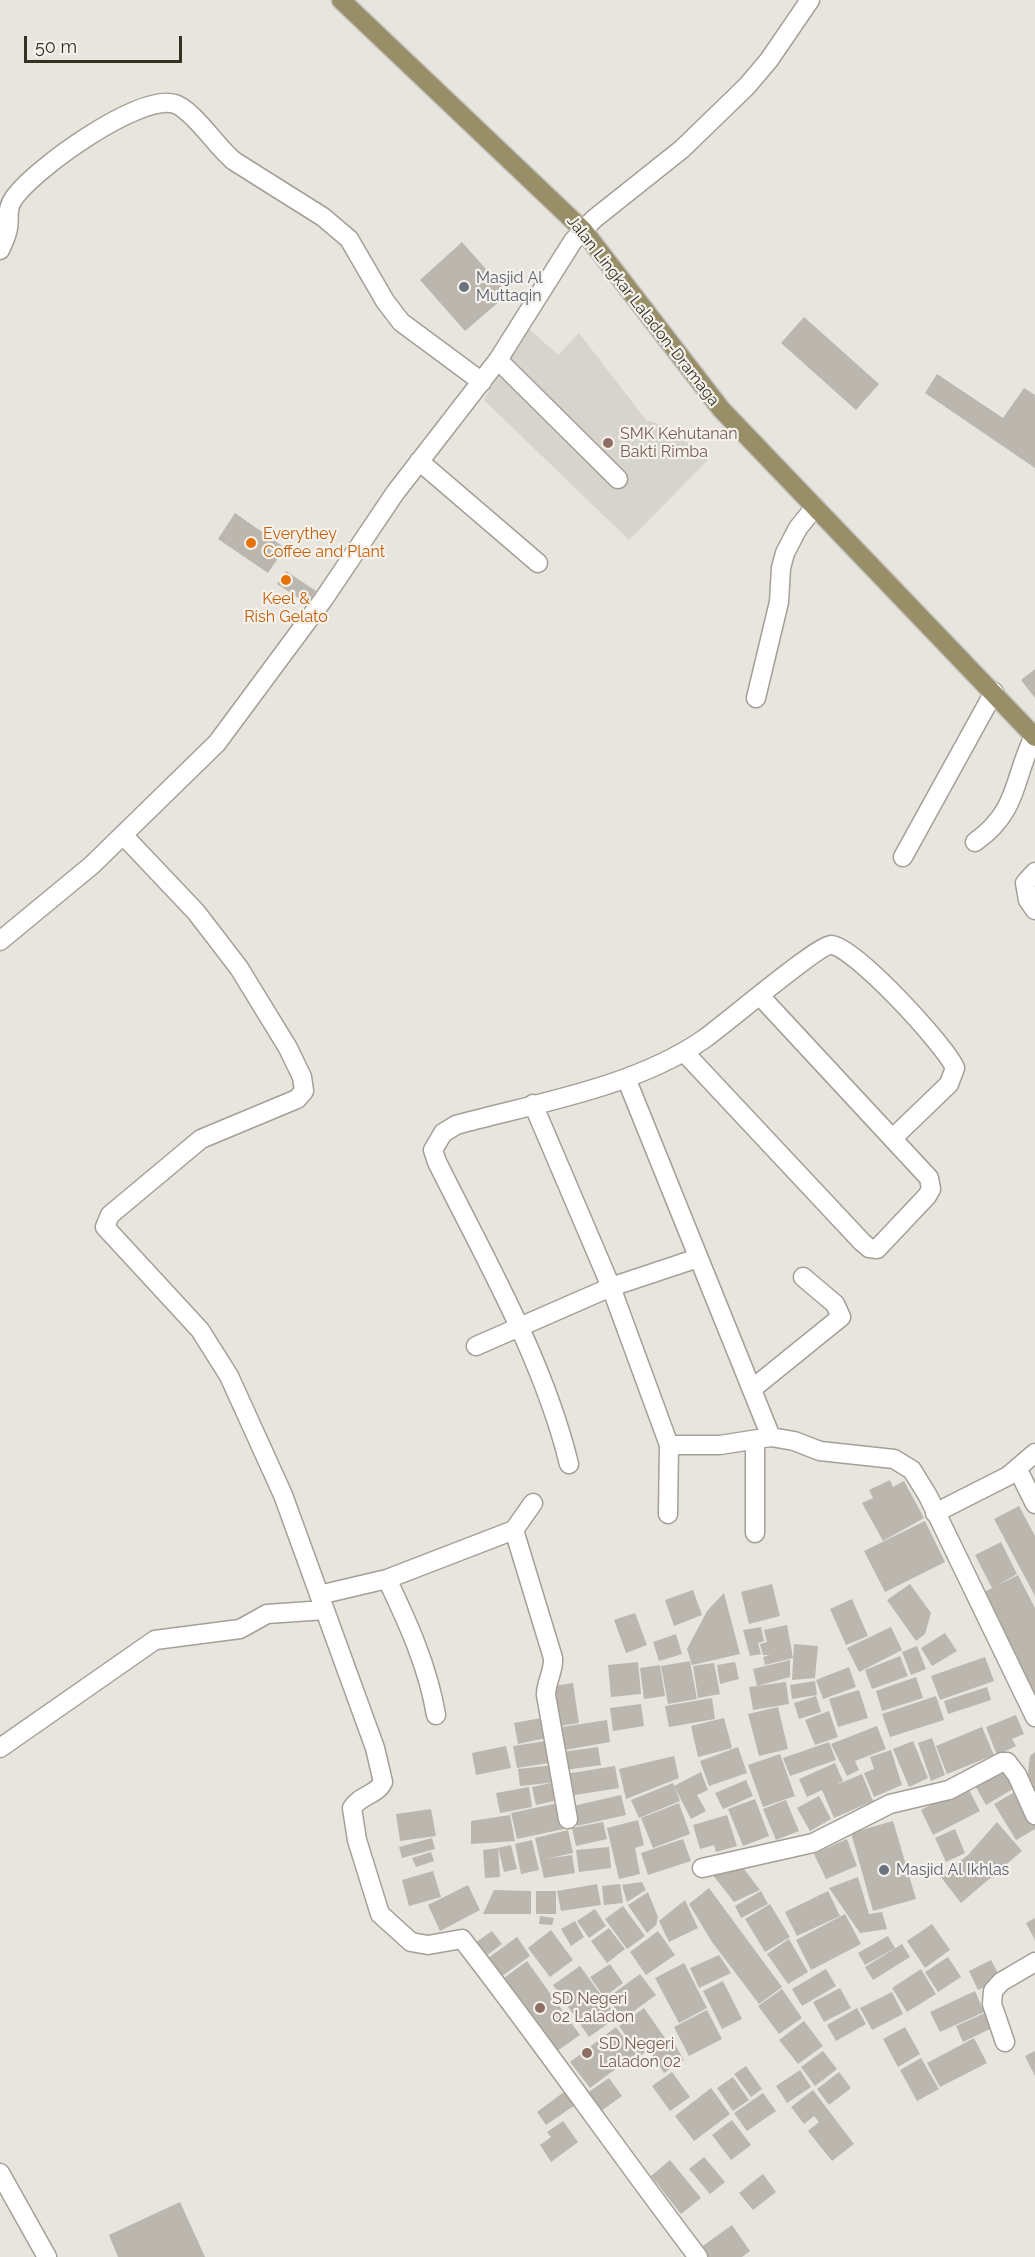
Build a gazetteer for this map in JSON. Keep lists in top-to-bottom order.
{
  "streets": {
    "main road": ["Jalan Lingkar Laladon-Dramaga"]
  },
  "places": [
    "Masjid Al Muttaqin",
    "SMK Kehutanan Bakti Rimba",
    "Everythey Coffee and Plant",
    "Keel & Rish Gelato",
    "Masjid Al Ikhlas",
    "SD Negeri 02 Laladon",
    "SD Negeri Laladon 02"
  ],
  "scale_bar": "50 m"
}
